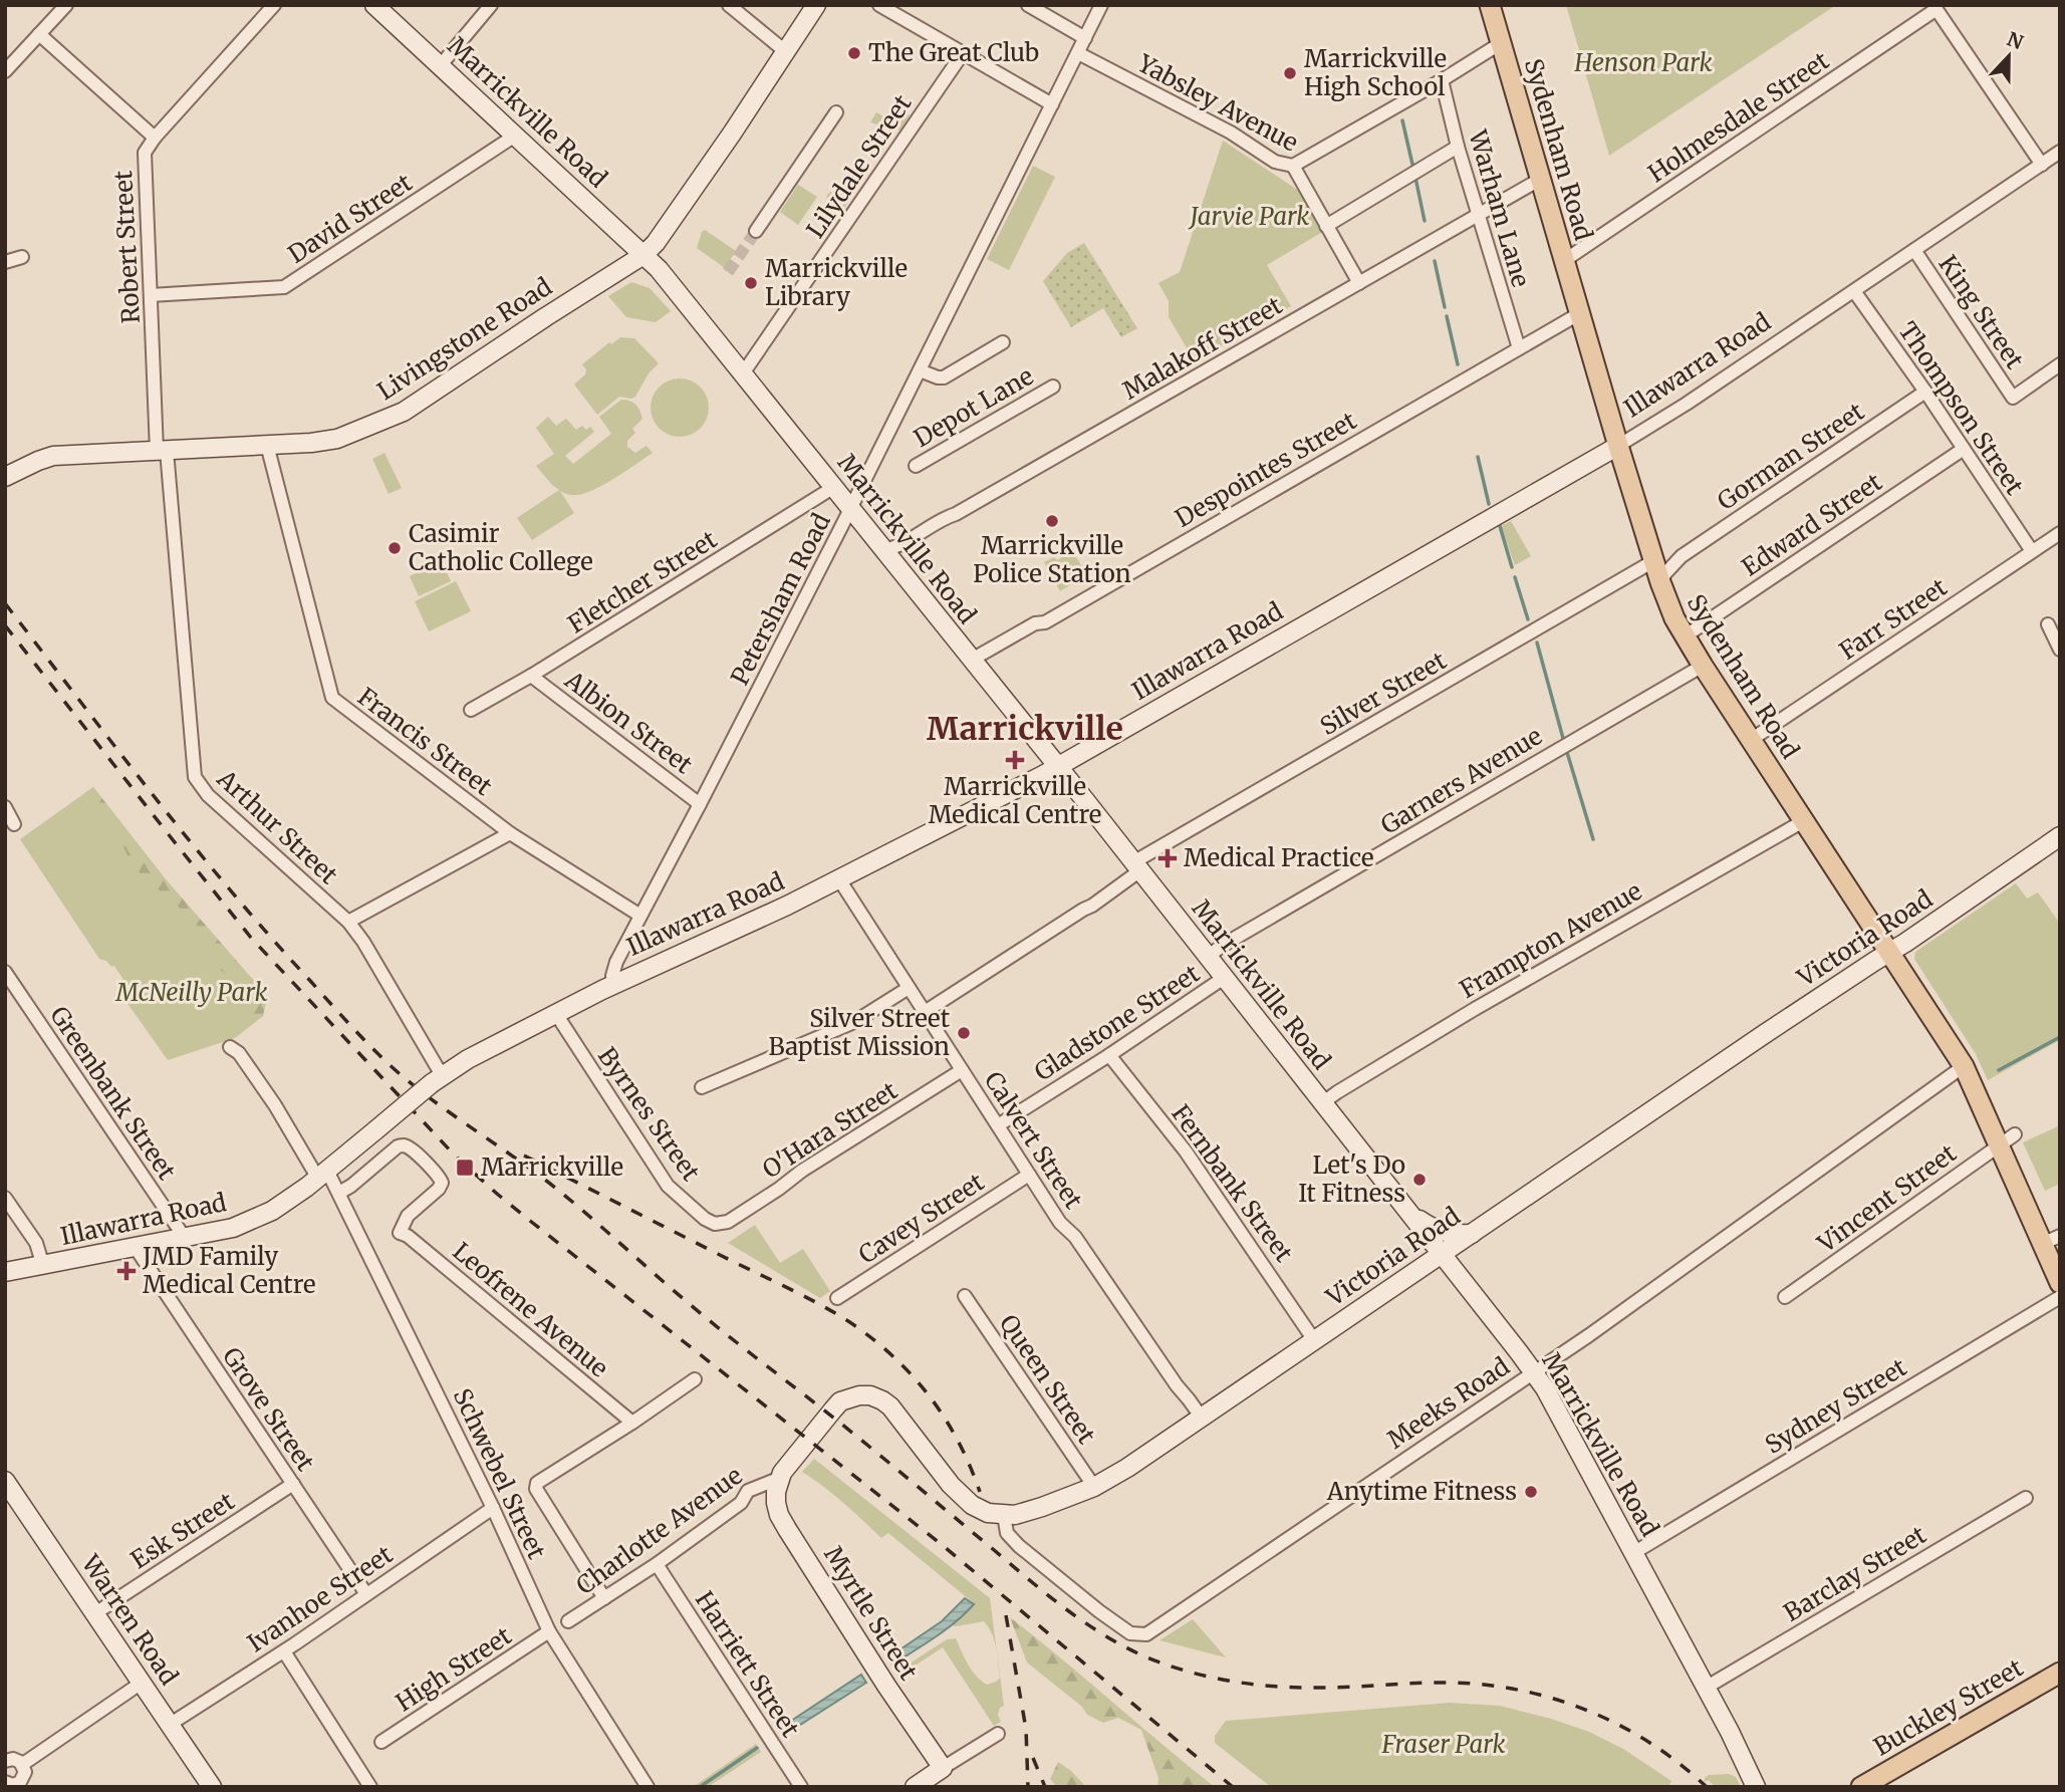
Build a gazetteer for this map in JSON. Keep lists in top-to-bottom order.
{
  "streets": {
    "main road": [
      "Marrickville Road",
      "Sydenham Road",
      "Livingstone Road",
      "Illawarra Road",
      "Victoria Road",
      "Myrtle Street",
      "Warren Road",
      "Buckley Street"
    ],
    "street": [
      "Yabsley Avenue",
      "Holmesdale Street",
      "Lilydale Street",
      "Warham Lane",
      "David Street",
      "Robert Street",
      "King Street",
      "Malakoff Street",
      "Depot Lane",
      "Thompson Street",
      "Gorman Street",
      "Despointes Street",
      "Edward Street",
      "Fletcher Street",
      "Petersham Road",
      "Farr Street",
      "Silver Street",
      "Albion Street",
      "Francis Street",
      "Garners Avenue",
      "Arthur Street",
      "Frampton Avenue",
      "Gladstone Street",
      "Greenbank Street",
      "Byrnes Street",
      "O'Hara Street",
      "Calvert Street",
      "Fernbank Street",
      "Vincent Street",
      "Cavey Street",
      "Leofrene Avenue",
      "Queen Street",
      "Meeks Road",
      "Sydney Street",
      "Grove Street",
      "Schwebel Street",
      "Esk Street",
      "Charlotte Avenue",
      "Barclay Street",
      "Ivanhoe Street",
      "Harriett Street",
      "High Street"
    ]
  },
  "crossings": [
    ["Yabsley Avenue", "Malakoff Street"],
    ["Yabsley Avenue", "Petersham Road"],
    ["Marrickville Road", "Lilydale Street"],
    ["Marrickville Road", "David Street"],
    ["Marrickville Road", "Livingstone Road"],
    ["Marrickville Road", "Malakoff Street"],
    ["Marrickville Road", "Illawarra Road"],
    ["Marrickville Road", "Despointes Street"],
    ["Marrickville Road", "Fletcher Street"],
    ["Marrickville Road", "Petersham Road"],
    ["Marrickville Road", "Silver Street"],
    ["Marrickville Road", "Garners Avenue"],
    ["Marrickville Road", "Victoria Road"],
    ["Marrickville Road", "Frampton Avenue"],
    ["Marrickville Road", "Gladstone Street"],
    ["Marrickville Road", "Meeks Road"],
    ["Marrickville Road", "Sydney Street"],
    ["Marrickville Road", "Barclay Street"],
    ["Holmesdale Street", "Sydenham Road"],
    ["Sydenham Road", "Malakoff Street"],
    ["Sydenham Road", "Illawarra Road"],
    ["Sydenham Road", "Gorman Street"],
    ["Sydenham Road", "Despointes Street"],
    ["Sydenham Road", "Edward Street"],
    ["Sydenham Road", "Farr Street"],
    ["Sydenham Road", "Silver Street"],
    ["Sydenham Road", "Garners Avenue"],
    ["Sydenham Road", "Victoria Road"],
    ["Sydenham Road", "Frampton Avenue"],
    ["Sydenham Road", "Vincent Street"],
    ["Sydenham Road", "Meeks Road"],
    ["Warham Lane", "Malakoff Street"],
    ["Warham Lane", "Despointes Street"],
    ["David Street", "Robert Street"],
    ["Robert Street", "Livingstone Road"],
    ["Robert Street", "Arthur Street"],
    ["King Street", "Illawarra Road"],
    ["Livingstone Road", "Francis Street"],
    ["Livingstone Road", "Arthur Street"],
    ["Illawarra Road", "Thompson Street"],
    ["Illawarra Road", "Petersham Road"],
    ["Illawarra Road", "Arthur Street"],
    ["Illawarra Road", "Greenbank Street"],
    ["Illawarra Road", "Byrnes Street"],
    ["Illawarra Road", "Calvert Street"],
    ["Illawarra Road", "Grove Street"],
    ["Illawarra Road", "Schwebel Street"],
    ["Thompson Street", "Gorman Street"],
    ["Thompson Street", "Edward Street"],
    ["Thompson Street", "Farr Street"],
    ["Fletcher Street", "Albion Street"],
    ["Petersham Road", "Albion Street"],
    ["Petersham Road", "Francis Street"],
    ["Silver Street", "Calvert Street"],
    ["Victoria Road", "Calvert Street"],
    ["Victoria Road", "Fernbank Street"],
    ["Victoria Road", "Queen Street"],
    ["Victoria Road", "Meeks Road"],
    ["Gladstone Street", "Calvert Street"],
    ["Gladstone Street", "Fernbank Street"],
    ["Byrnes Street", "O'Hara Street"],
    ["O'Hara Street", "Calvert Street"],
    ["Calvert Street", "Cavey Street"],
    ["Leofrene Avenue", "Schwebel Street"],
    ["Grove Street", "Esk Street"],
    ["Grove Street", "Ivanhoe Street"],
    ["Schwebel Street", "Ivanhoe Street"],
    ["Schwebel Street", "High Street"],
    ["Esk Street", "Warren Road"],
    ["Charlotte Avenue", "Myrtle Street"],
    ["Charlotte Avenue", "Harriett Street"],
    ["Ivanhoe Street", "Warren Road"]
  ],
  "districts": ["Marrickville"],
  "parks": [
    "Henson Park",
    "Jarvie Park",
    "McNeilly Park",
    "Fraser Park"
  ],
  "places": {
    "other": [
      "The Great Club",
      "Marrickville High School",
      "Marrickville Library",
      "Marrickville Police Station",
      "Casimir Catholic College",
      "Silver Street Baptist Mission",
      "Let's Do It Fitness",
      "Anytime Fitness"
    ],
    "health": ["Marrickville Medical Centre", "Medical Practice", "JMD Family Medical Centre"],
    "transit": ["Marrickville"]
  },
  "north": "top"
}
